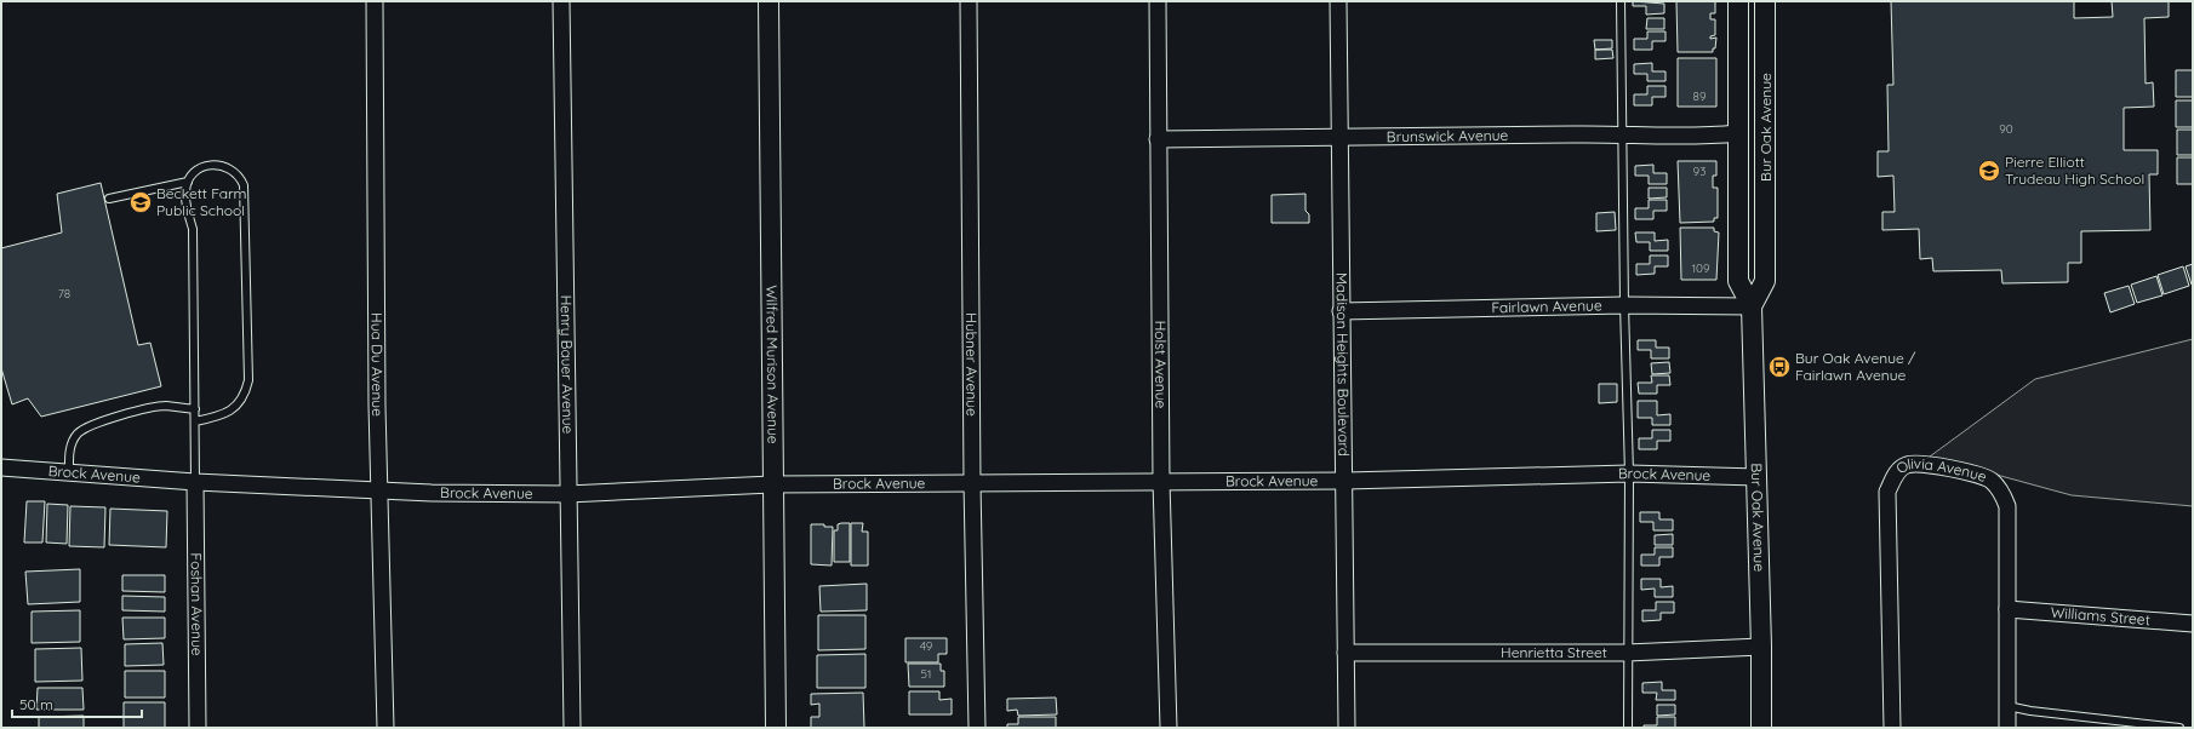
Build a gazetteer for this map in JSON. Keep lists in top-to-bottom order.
{
  "streets": {
    "street": [
      "Bur Oak Avenue",
      "Brunswick Avenue",
      "Fairlawn Avenue",
      "Hua Du Avenue",
      "Henry Bauer Avenue",
      "Wilfred Murison Avenue",
      "Hubner Avenue",
      "Holst Avenue",
      "Madison Heights Boulevard",
      "Brock Avenue",
      "Olivia Avenue",
      "Foshan Avenue",
      "Williams Street",
      "Henrietta Street"
    ]
  },
  "crossings": [
    ["Bur Oak Avenue", "Brunswick Avenue"],
    ["Bur Oak Avenue", "Fairlawn Avenue"],
    ["Bur Oak Avenue", "Brock Avenue"],
    ["Bur Oak Avenue", "Henrietta Street"],
    ["Brunswick Avenue", "Holst Avenue"],
    ["Brunswick Avenue", "Madison Heights Boulevard"],
    ["Fairlawn Avenue", "Madison Heights Boulevard"],
    ["Hua Du Avenue", "Brock Avenue"],
    ["Henry Bauer Avenue", "Brock Avenue"],
    ["Wilfred Murison Avenue", "Brock Avenue"],
    ["Hubner Avenue", "Brock Avenue"],
    ["Holst Avenue", "Brock Avenue"],
    ["Madison Heights Boulevard", "Brock Avenue"],
    ["Madison Heights Boulevard", "Henrietta Street"],
    ["Brock Avenue", "Foshan Avenue"],
    ["Olivia Avenue", "Williams Street"]
  ],
  "places": {
    "school or university": ["Pierre Elliott Trudeau High School", "Beckett Farm Public School"],
    "bus stop": ["Bur Oak Avenue / Fairlawn Avenue"]
  },
  "house_numbers": [
    "89",
    "90",
    "93",
    "109",
    "78",
    "49",
    "51"
  ],
  "scale_bar": "50 m"
}
